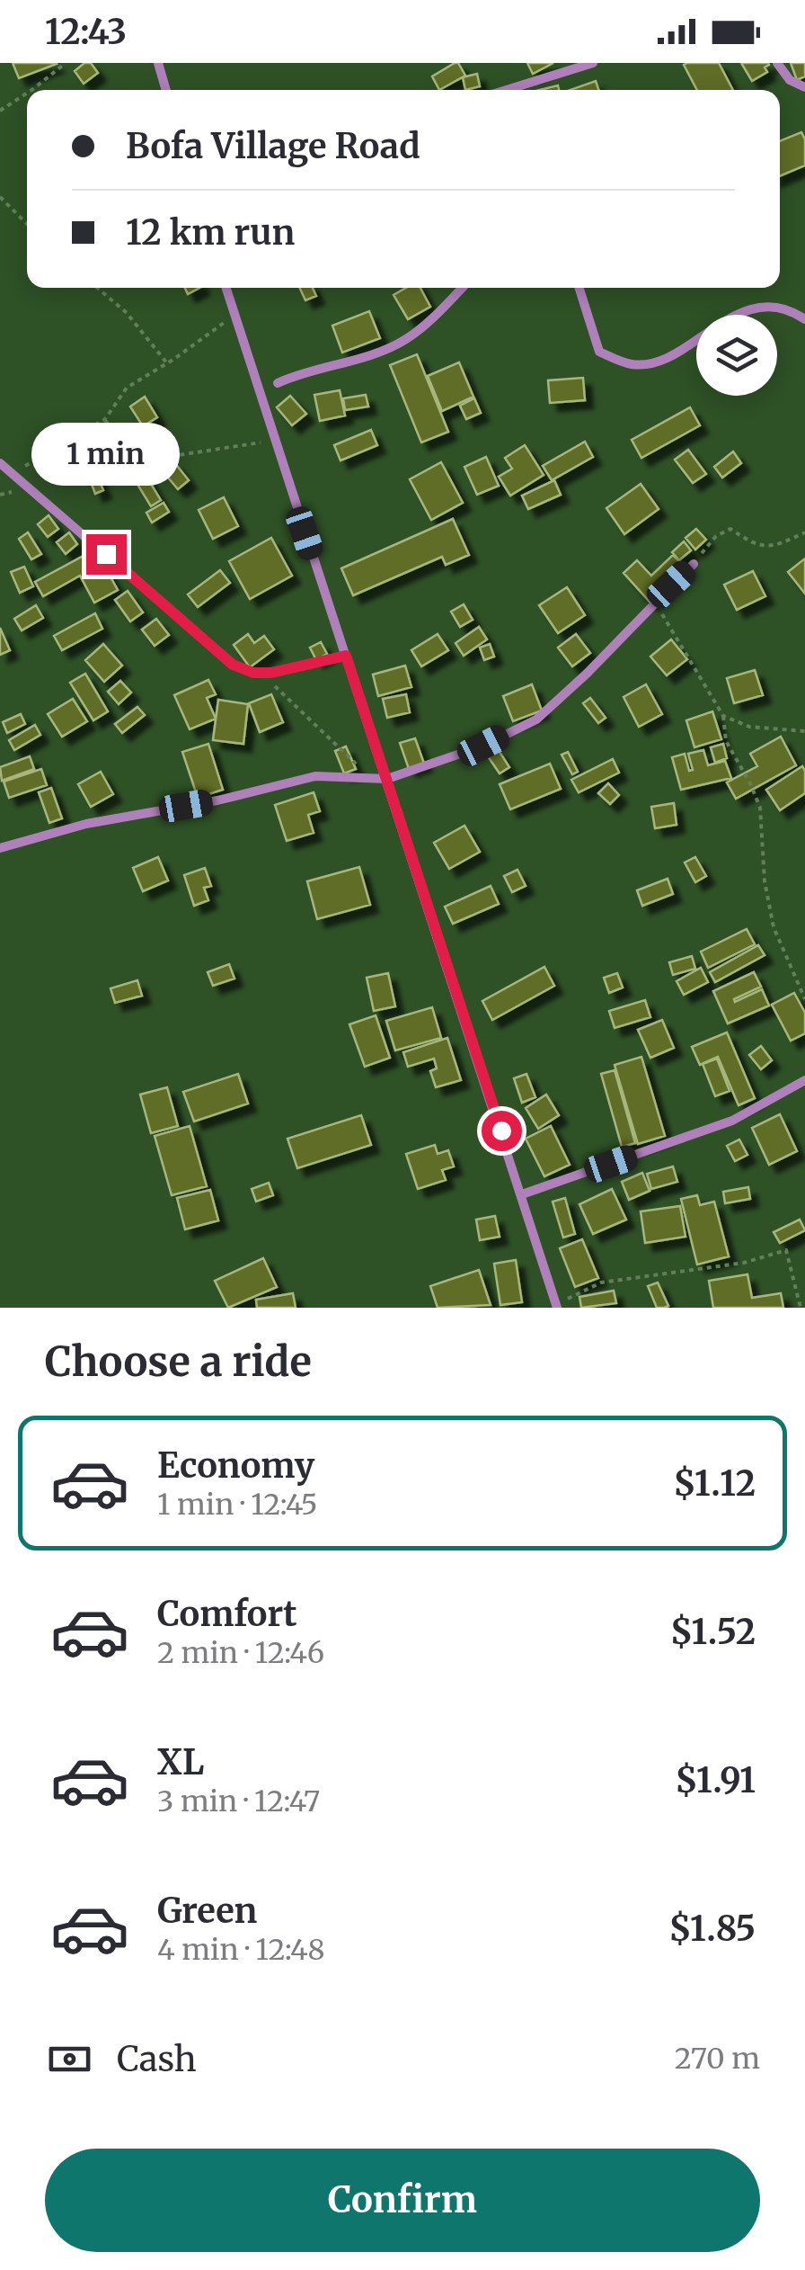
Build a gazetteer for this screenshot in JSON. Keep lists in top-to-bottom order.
{
  "page": {
    "status": "12:43",
    "banner": ["Bofa Village Road", "12 km run"],
    "bubble": "1 min",
    "heading": "Choose a ride",
    "list": [
      {
        "name": "Economy",
        "note": "1 min · 12:45",
        "value": "$1.12"
      },
      {
        "name": "Comfort",
        "note": "2 min · 12:46",
        "value": "$1.52"
      },
      {
        "name": "XL",
        "note": "3 min · 12:47",
        "value": "$1.91"
      },
      {
        "name": "Green",
        "note": "4 min · 12:48",
        "value": "$1.85"
      }
    ],
    "pay": ["Cash", "270 m"],
    "buttons": "Confirm"
  }
}
